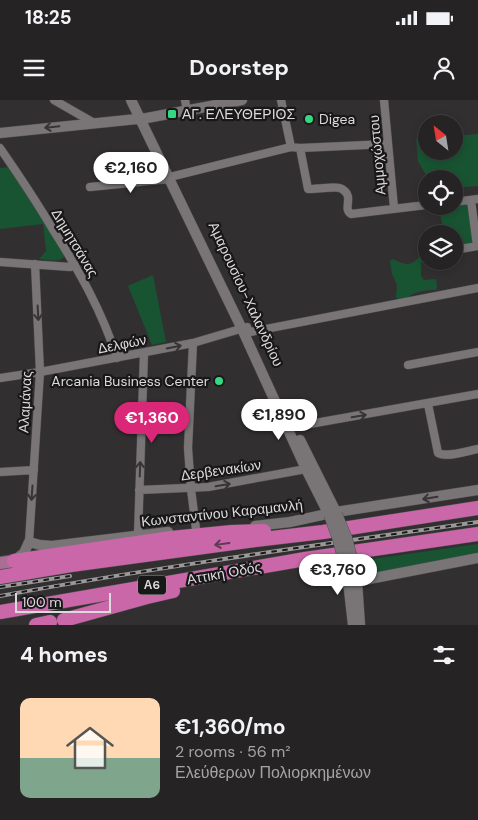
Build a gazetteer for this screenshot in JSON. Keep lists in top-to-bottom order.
{
  "streets": {
    "highway": ["Αττική Οδός", "Α6"],
    "street": [
      "Αμμοχώστου",
      "Δημητσάνας",
      "Αμαρουσίου-Χαλανδρίου",
      "Δελφών",
      "Αλαμάνας",
      "Δερβενακίων",
      "Κωνσταντίνου Καραμανλή"
    ]
  },
  "crossings": [
    ["Δημητσάνας", "Δελφών"],
    ["Αμαρουσίου-Χαλανδρίου", "Δελφών"],
    ["Αμαρουσίου-Χαλανδρίου", "Δερβενακίων"],
    ["Αμαρουσίου-Χαλανδρίου", "Κωνσταντίνου Καραμανλή"],
    ["Αμαρουσίου-Χαλανδρίου", "Αττική Οδός"],
    ["Δελφών", "Αλαμάνας"],
    ["Αλαμάνας", "Κωνσταντίνου Καραμανλή"]
  ],
  "one_way": ["Αλαμάνας", "Δερβενακίων"],
  "places": {
    "transit": ["ΑΓ. ΕΛΕΥΘΕΡΙΟΣ"],
    "other": ["Digea", "Arcania Business Center"]
  },
  "scale_bar": "100 m",
  "north": "top left",
  "page": {
    "status": "18:25",
    "header": "Doorstep",
    "price": [
      "€2,160",
      "€1,890",
      "€1,360",
      "€3,760"
    ],
    "scale": "100 m",
    "heading": "4 homes",
    "list": [
      {
        "name": "€1,360/mo",
        "note": "2 rooms · 56 m² · Ελεύθερων Πολιορκημένων"
      }
    ]
  }
}
